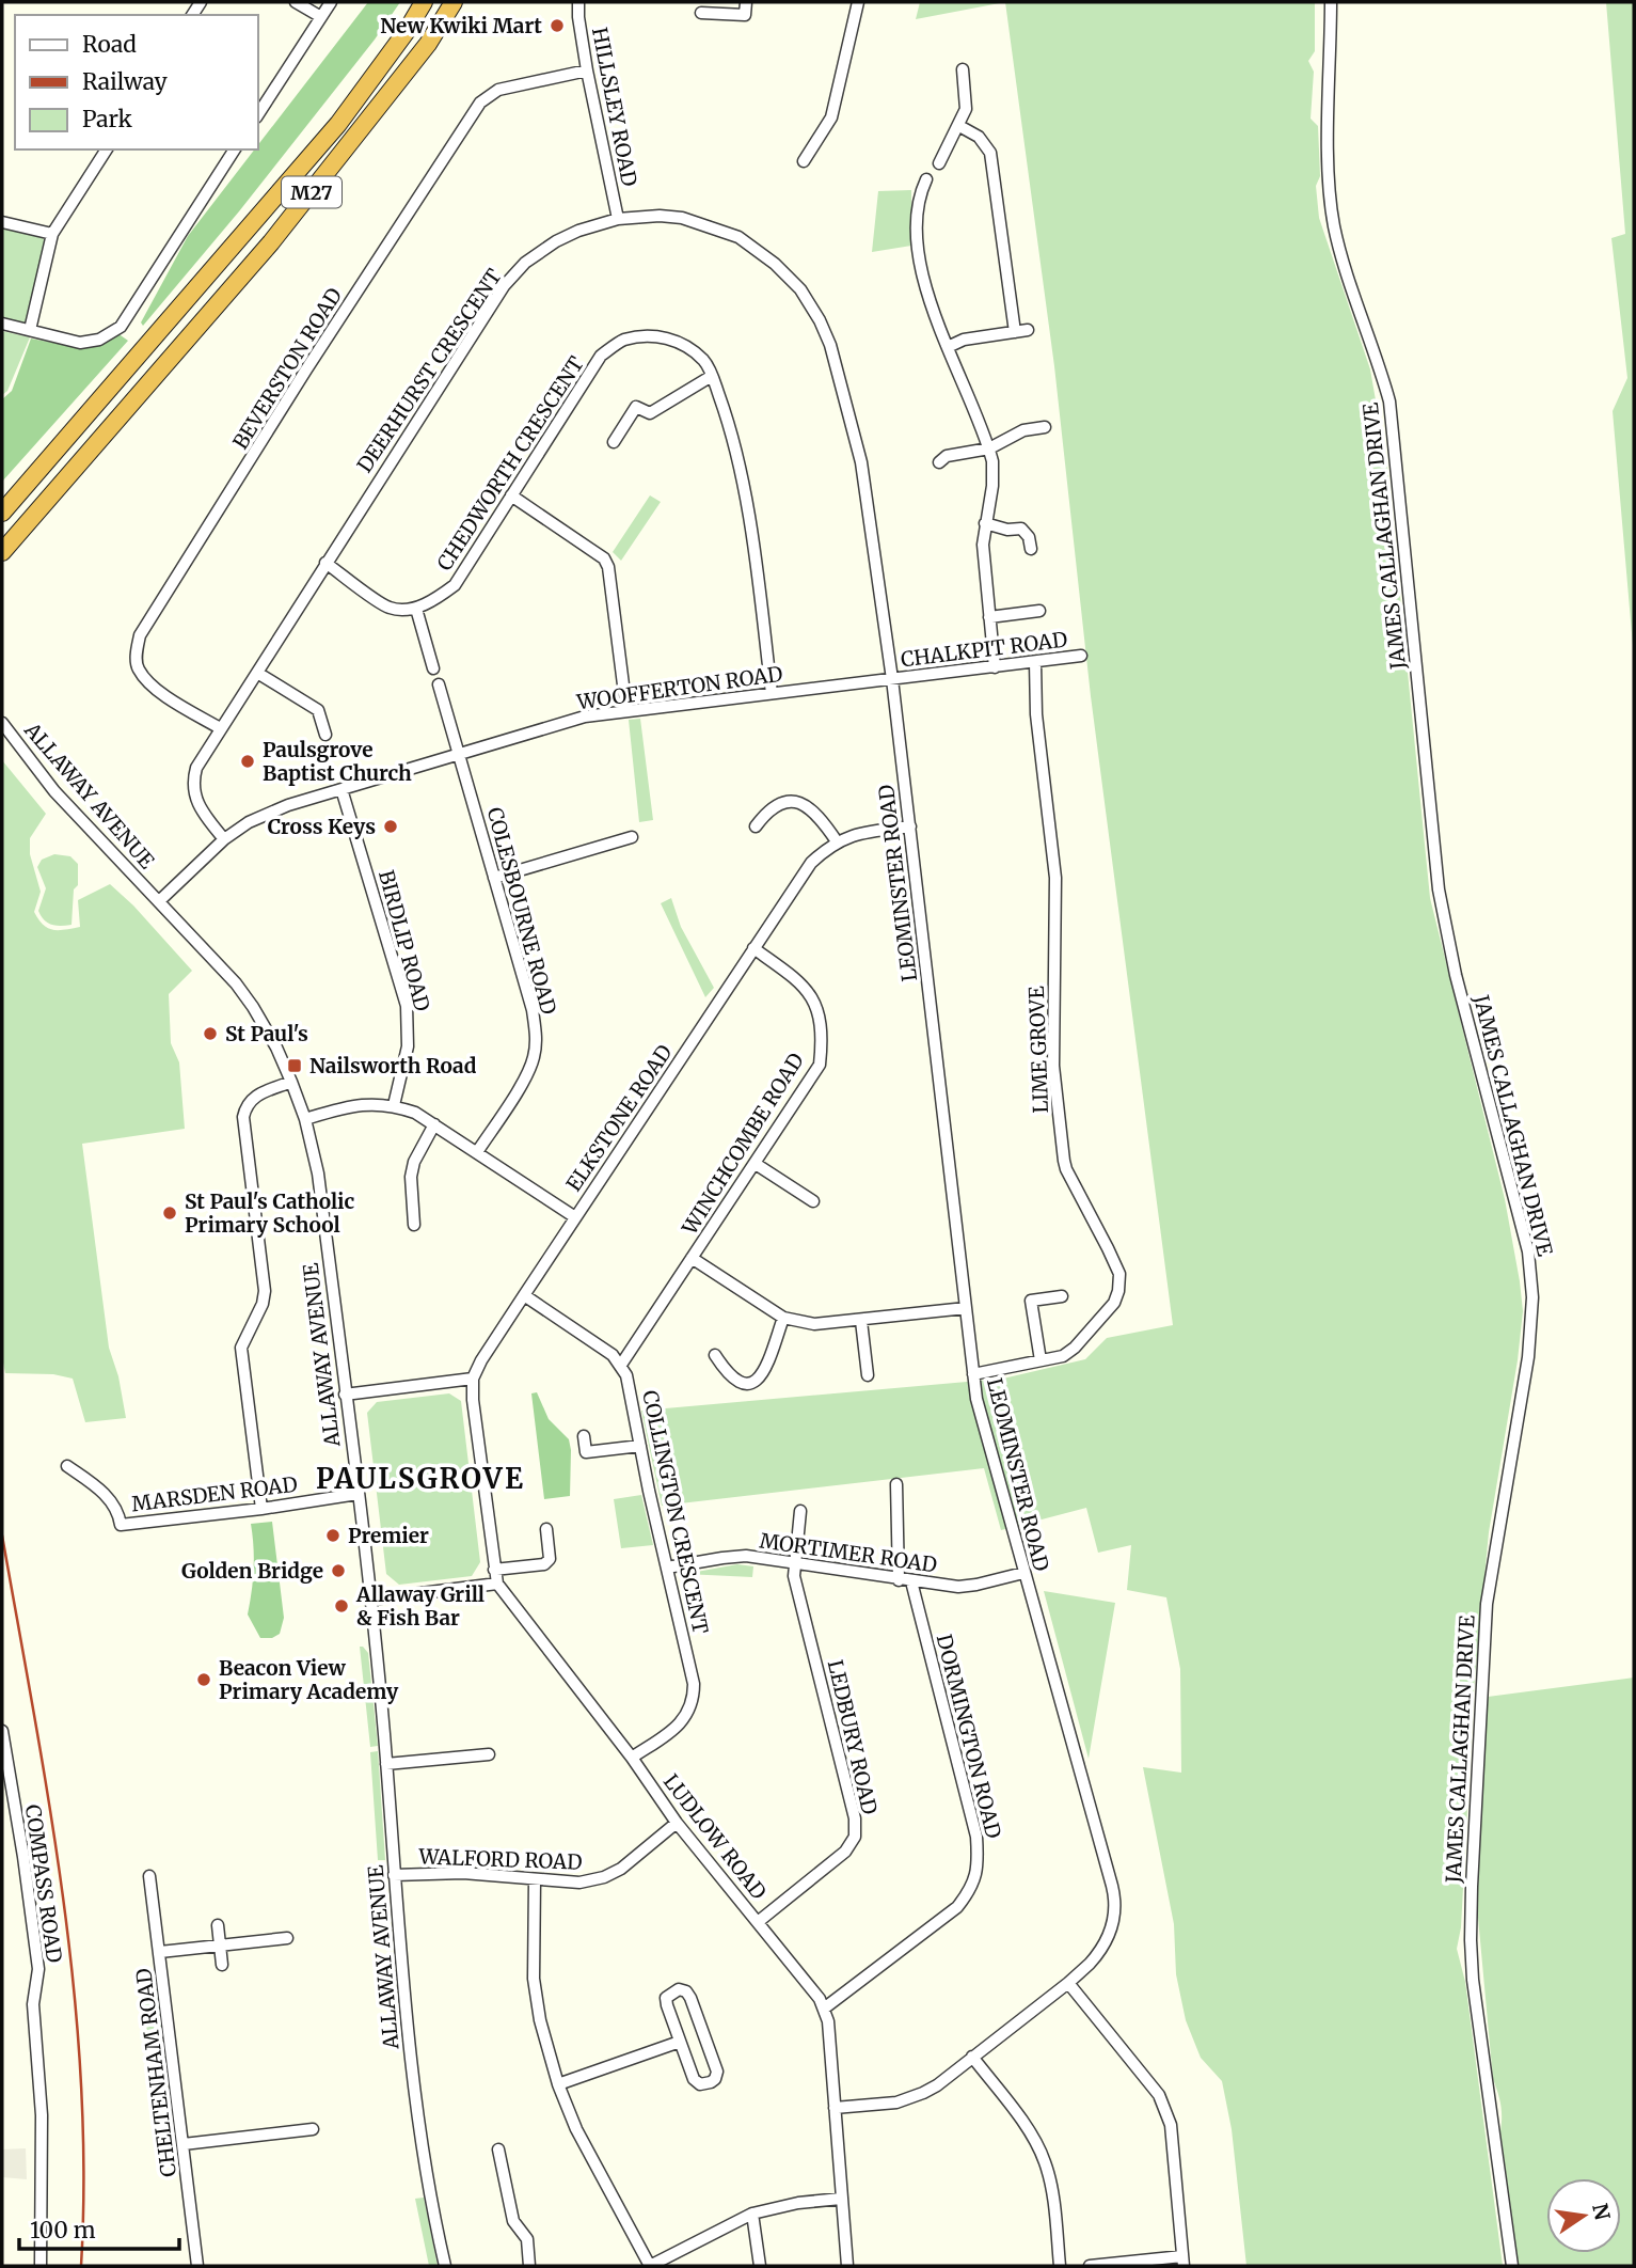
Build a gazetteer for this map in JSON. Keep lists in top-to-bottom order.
{
  "streets": {
    "highway": ["M27"],
    "street": [
      "HILLSLEY ROAD",
      "BEVERSTON ROAD",
      "DEERHURST CRESCENT",
      "CHEDWORTH CRESCENT",
      "JAMES CALLAGHAN DRIVE",
      "CHALKPIT ROAD",
      "WOOFFERTON ROAD",
      "ALLAWAY AVENUE",
      "LEOMINSTER ROAD",
      "COLESBOURNE ROAD",
      "BIRDLIP ROAD",
      "LIME GROVE",
      "ELKSTONE ROAD",
      "WINCHCOMBE ROAD",
      "MARSDEN ROAD",
      "COLLINGTON CRESCENT",
      "MORTIMER ROAD",
      "DORMINGTON ROAD",
      "LEDBURY ROAD",
      "LUDLOW ROAD",
      "WALFORD ROAD",
      "COMPASS ROAD",
      "CHELTENHAM ROAD"
    ]
  },
  "crossings": [
    ["HILLSLEY ROAD", "BEVERSTON ROAD"],
    ["HILLSLEY ROAD", "DEERHURST CRESCENT"],
    ["BEVERSTON ROAD", "DEERHURST CRESCENT"],
    ["DEERHURST CRESCENT", "CHALKPIT ROAD"],
    ["DEERHURST CRESCENT", "WOOFFERTON ROAD"],
    ["DEERHURST CRESCENT", "LEOMINSTER ROAD"],
    ["CHEDWORTH CRESCENT", "WOOFFERTON ROAD"],
    ["CHALKPIT ROAD", "WOOFFERTON ROAD"],
    ["CHALKPIT ROAD", "LEOMINSTER ROAD"],
    ["CHALKPIT ROAD", "LIME GROVE"],
    ["WOOFFERTON ROAD", "ALLAWAY AVENUE"],
    ["WOOFFERTON ROAD", "LEOMINSTER ROAD"],
    ["WOOFFERTON ROAD", "COLESBOURNE ROAD"],
    ["WOOFFERTON ROAD", "BIRDLIP ROAD"],
    ["ALLAWAY AVENUE", "MARSDEN ROAD"],
    ["ALLAWAY AVENUE", "WALFORD ROAD"],
    ["LEOMINSTER ROAD", "LIME GROVE"],
    ["LEOMINSTER ROAD", "ELKSTONE ROAD"],
    ["LEOMINSTER ROAD", "MORTIMER ROAD"],
    ["LEOMINSTER ROAD", "LUDLOW ROAD"],
    ["ELKSTONE ROAD", "WINCHCOMBE ROAD"],
    ["WINCHCOMBE ROAD", "COLLINGTON CRESCENT"],
    ["COLLINGTON CRESCENT", "MORTIMER ROAD"],
    ["COLLINGTON CRESCENT", "LUDLOW ROAD"],
    ["MORTIMER ROAD", "DORMINGTON ROAD"],
    ["MORTIMER ROAD", "LEDBURY ROAD"],
    ["DORMINGTON ROAD", "LUDLOW ROAD"],
    ["LEDBURY ROAD", "LUDLOW ROAD"],
    ["LUDLOW ROAD", "WALFORD ROAD"]
  ],
  "districts": ["PAULSGROVE"],
  "places": {
    "other": [
      "New Kwiki Mart",
      "Paulsgrove Baptist Church",
      "Cross Keys",
      "St Paul's",
      "St Paul's Catholic Primary School",
      "Premier",
      "Golden Bridge",
      "Allaway Grill & Fish Bar",
      "Beacon View Primary Academy"
    ],
    "transit": ["Nailsworth Road"]
  },
  "legend": ["Road", "Railway", "Park"],
  "scale_bar": "100 m",
  "north": "right"
}
